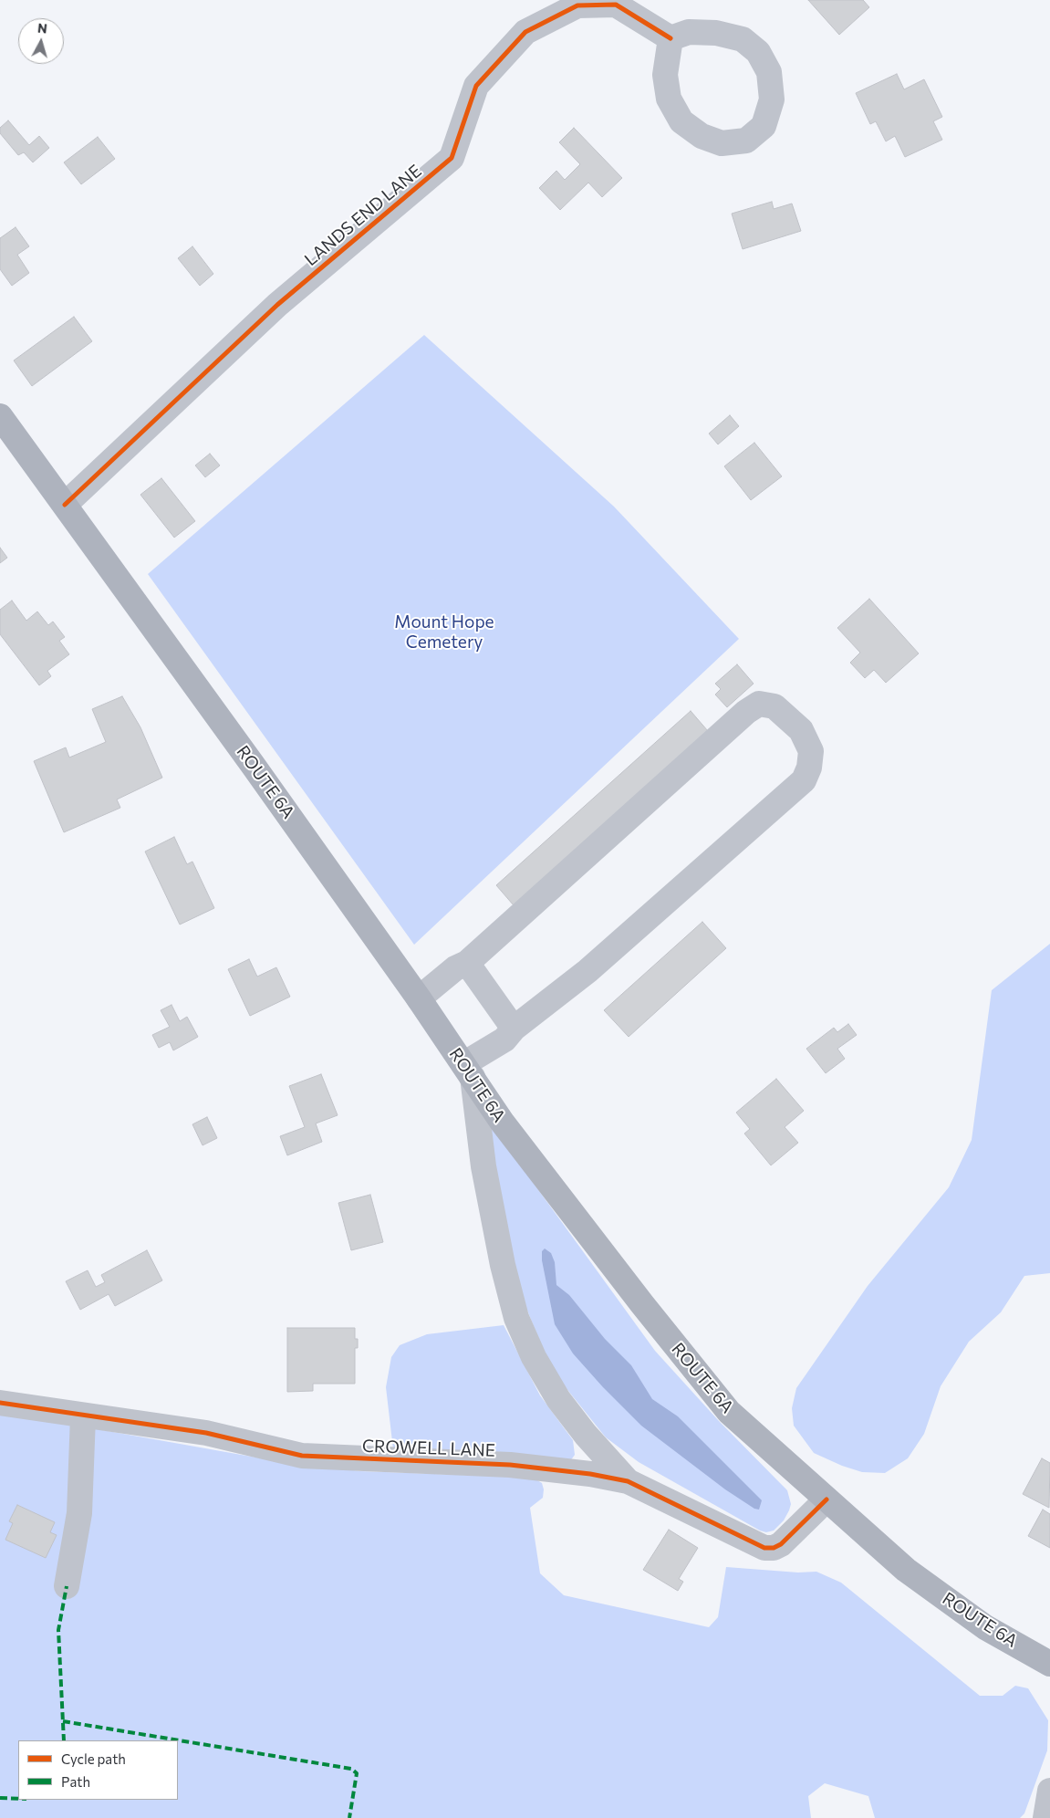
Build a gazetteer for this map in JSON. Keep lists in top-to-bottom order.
{
  "streets": {
    "main road": ["ROUTE 6A"],
    "street": ["LANDS END LANE", "CROWELL LANE"]
  },
  "crossings": [
    ["LANDS END LANE", "ROUTE 6A"],
    ["ROUTE 6A", "CROWELL LANE"]
  ],
  "parks": ["Mount Hope Cemetery"],
  "legend": ["Cycle path", "Path"],
  "north": "top"
}
